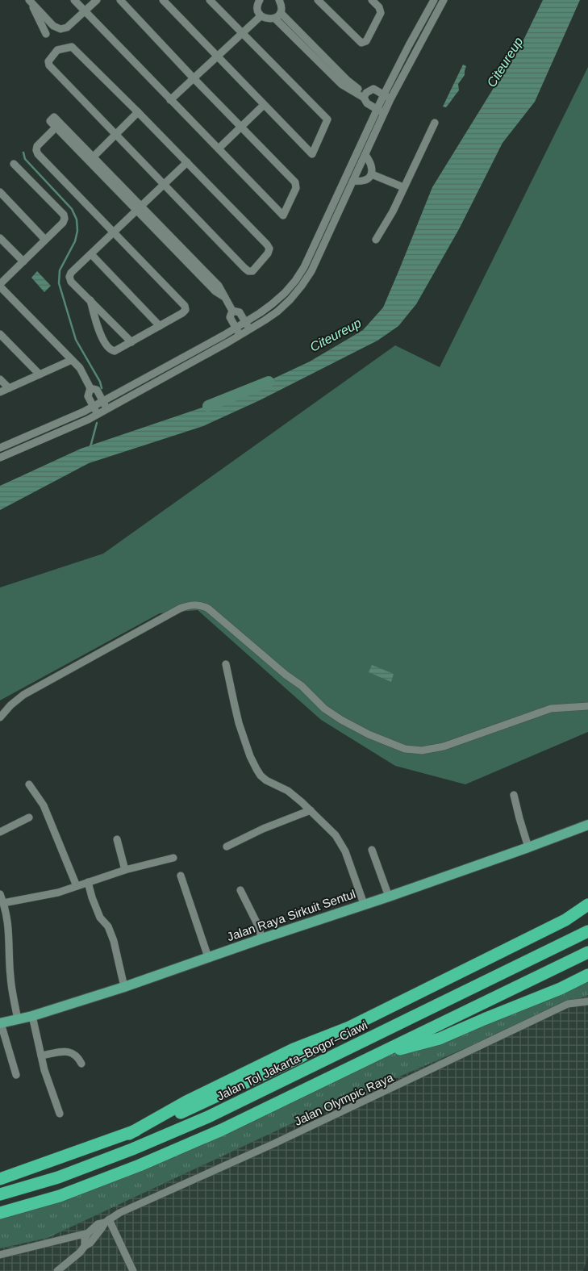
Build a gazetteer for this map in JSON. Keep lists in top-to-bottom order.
{
  "streets": {
    "highway": ["Jalan Tol Jakarta–Bogor–Ciawi"],
    "main road": ["Jalan Raya Sirkuit Sentul"],
    "street": ["Jalan Olympic Raya"]
  },
  "water": ["Citeureup"]
}
